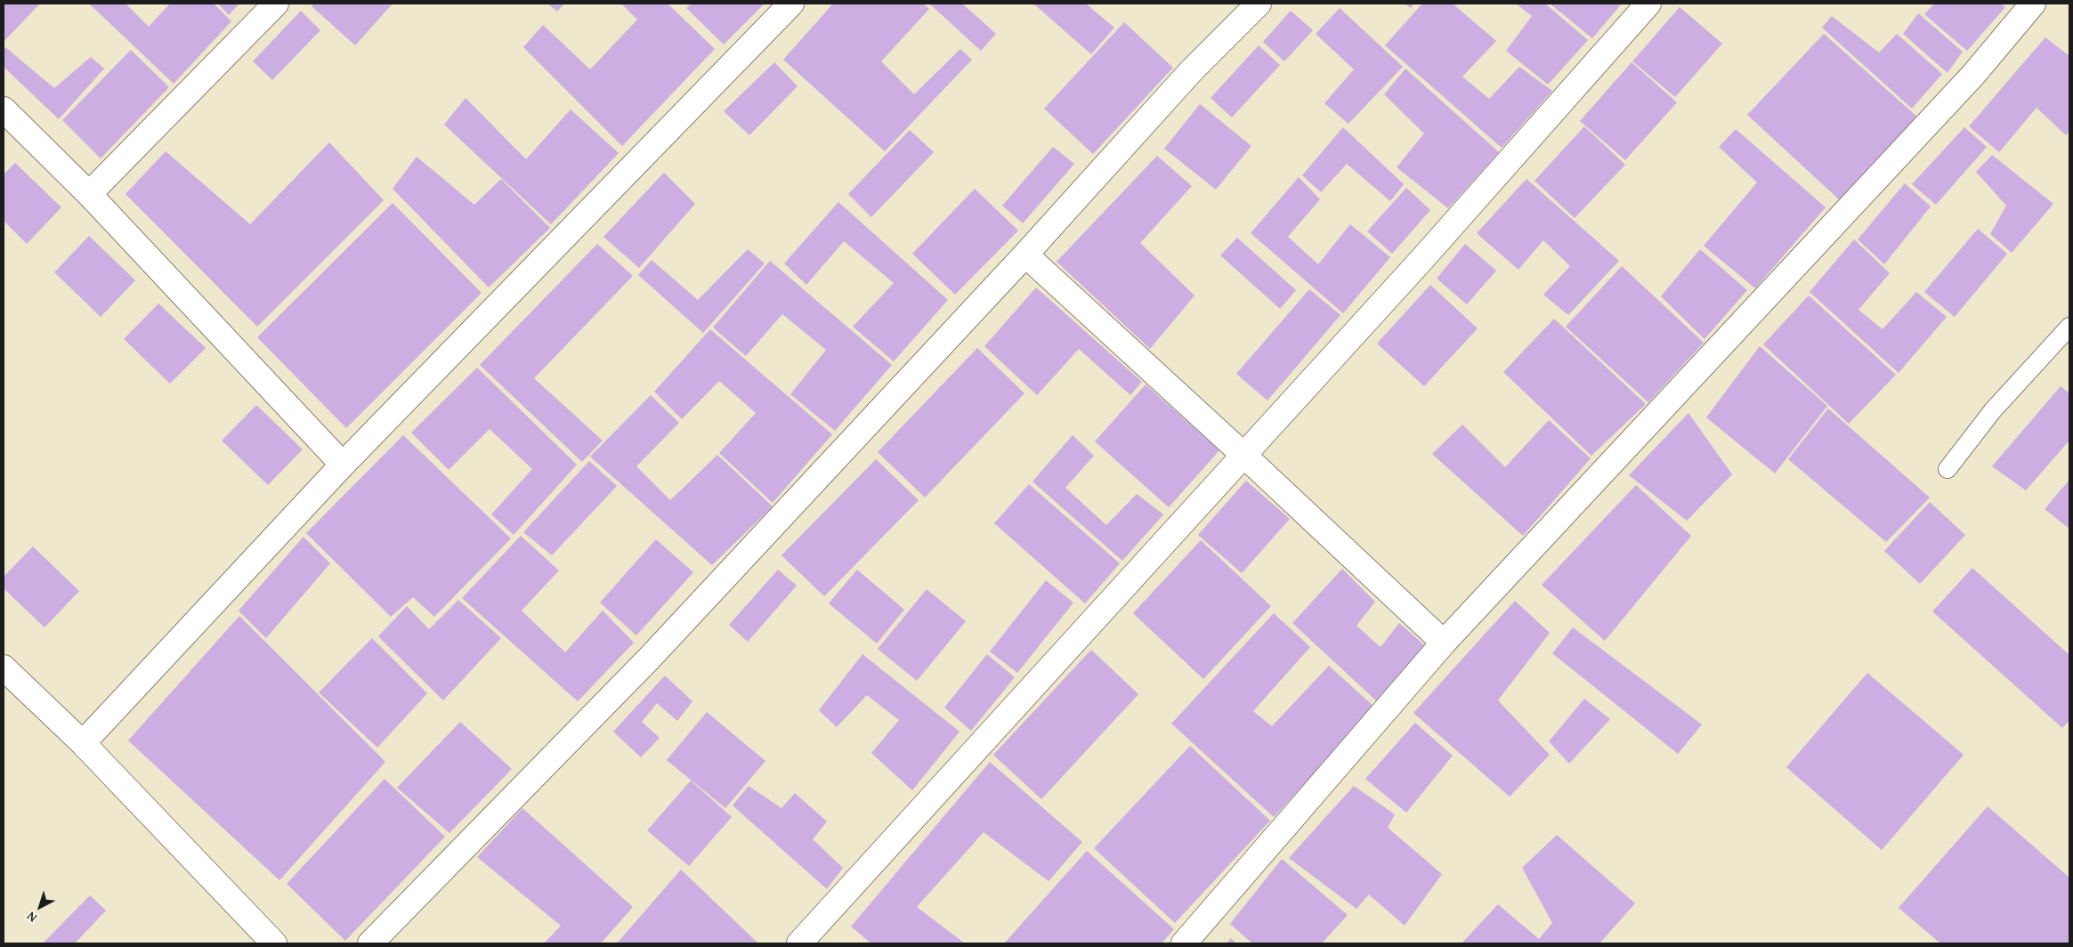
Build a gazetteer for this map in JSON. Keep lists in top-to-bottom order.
{
  "north": "bottom left"
}
